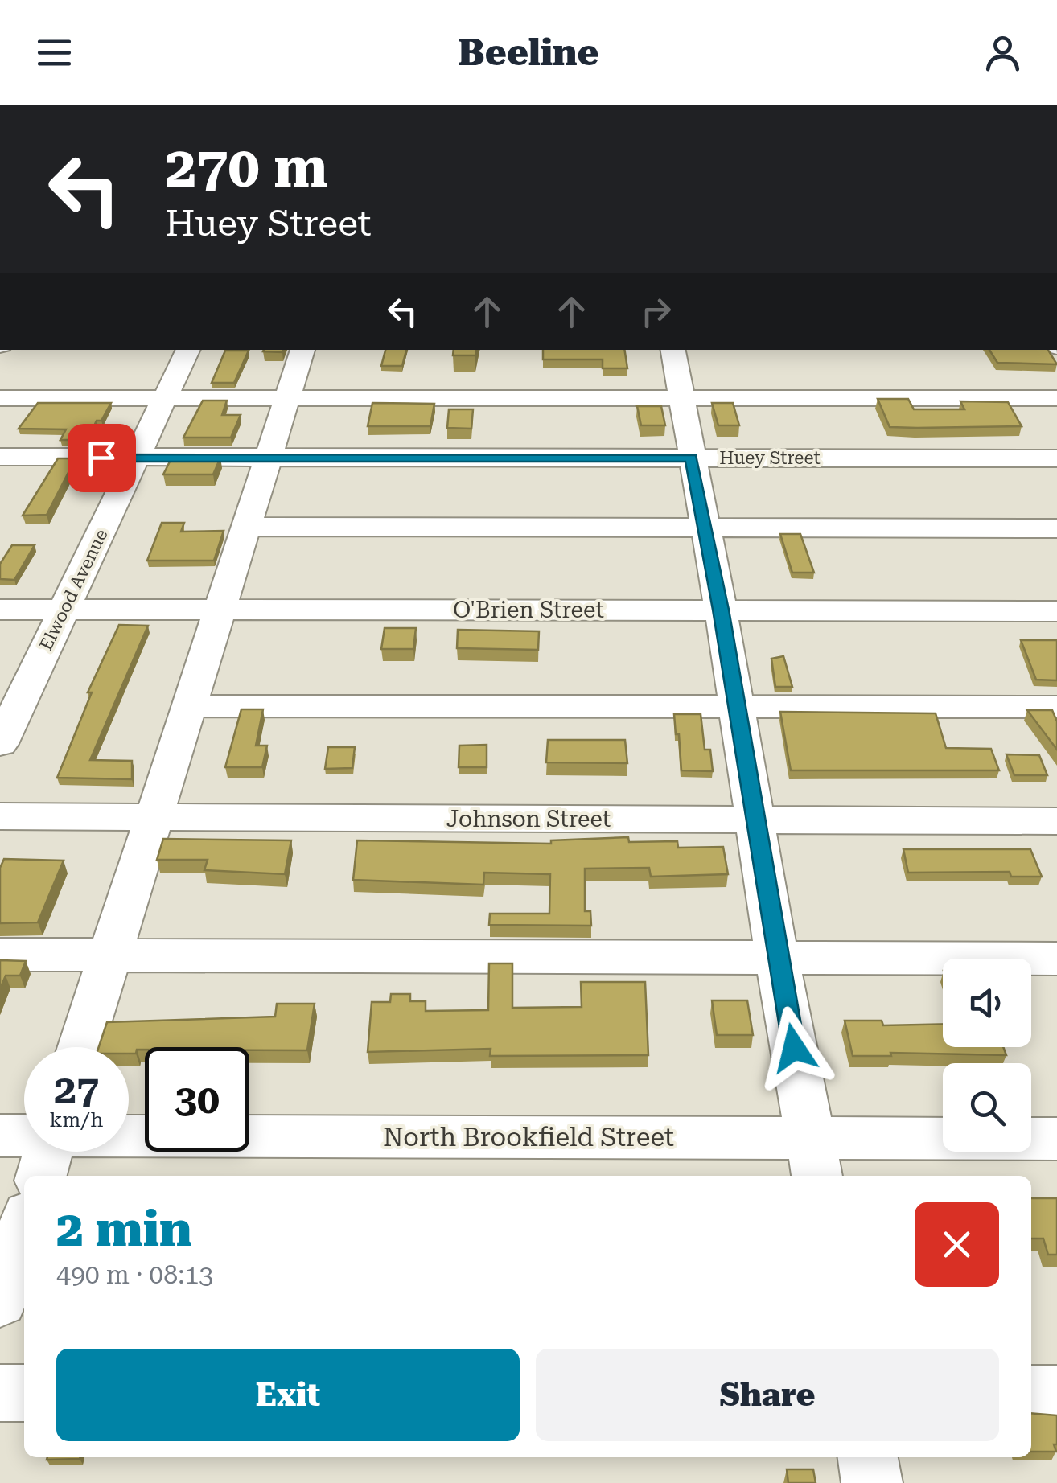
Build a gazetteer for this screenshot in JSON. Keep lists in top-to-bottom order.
{
  "streets": {
    "street": [
      "Huey Street",
      "Elwood Avenue",
      "O'Brien Street",
      "Johnson Street",
      "North Brookfield Street"
    ]
  },
  "crossings": [
    ["Huey Street", "Elwood Avenue"],
    ["Elwood Avenue", "O'Brien Street"]
  ],
  "page": {
    "header": "Beeline",
    "turn": ["270 m", "Huey Street"],
    "speed": "27 km/h",
    "limit": "30",
    "heading": ["2 min", "490 m · 08:13"],
    "buttons": ["Exit", "Share"]
  }
}
